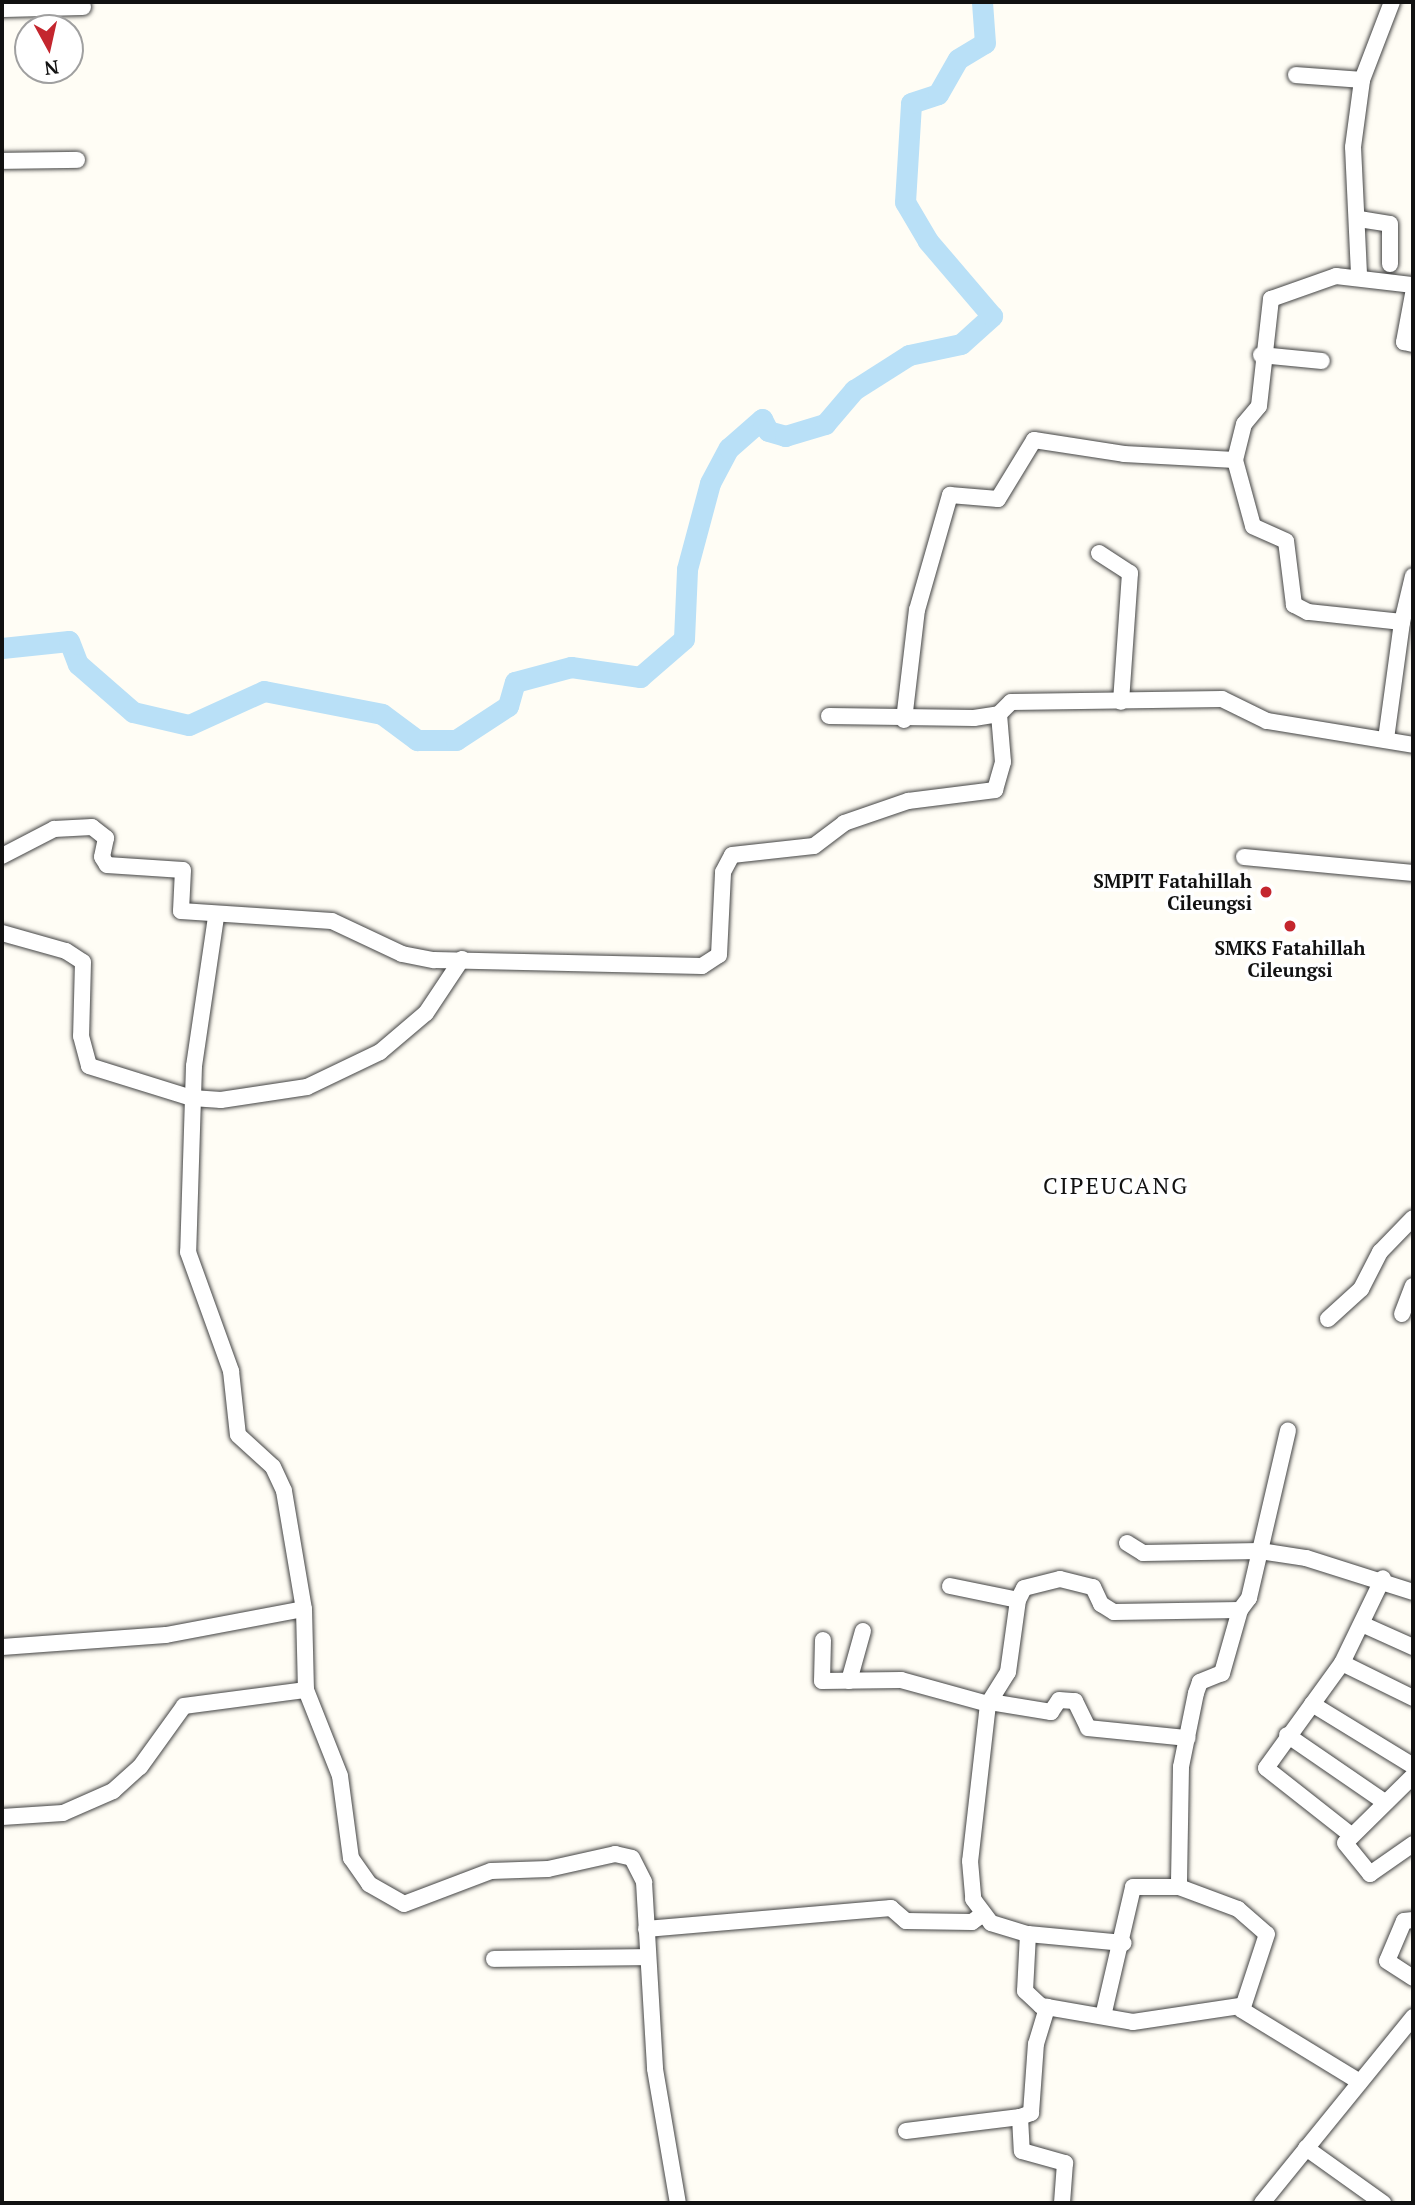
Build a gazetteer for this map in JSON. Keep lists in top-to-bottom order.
{
  "districts": ["CIPEUCANG"],
  "places": ["SMPIT Fatahillah Cileungsi", "SMKS Fatahillah Cileungsi"],
  "north": "bottom"
}
